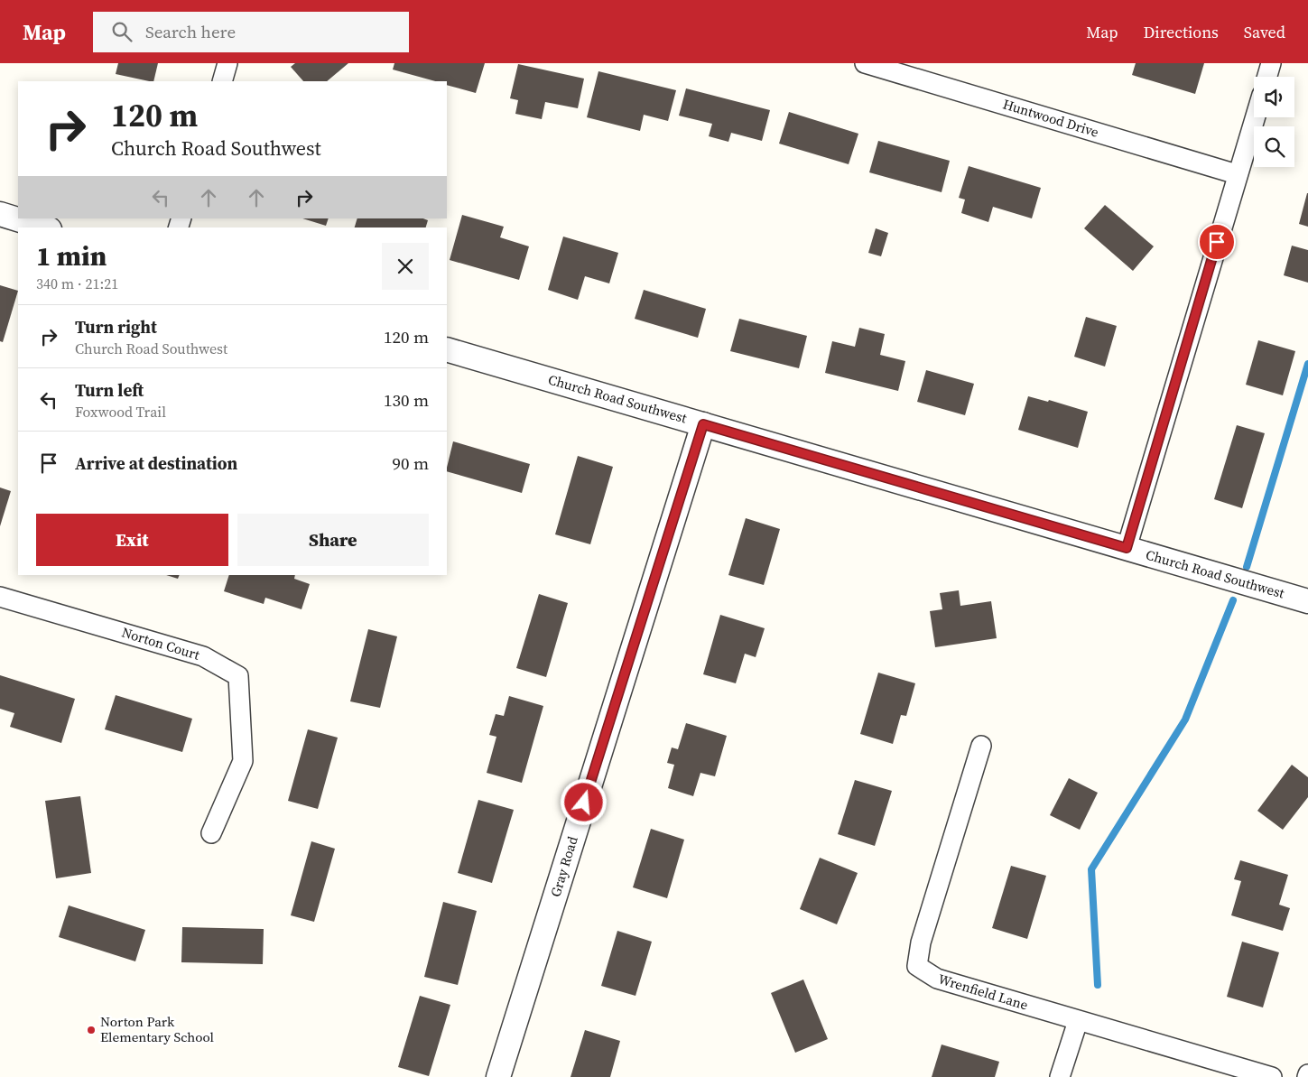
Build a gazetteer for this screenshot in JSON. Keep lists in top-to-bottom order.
{
  "streets": {
    "street": [
      "Huntwood Drive",
      "Church Road Southwest",
      "Norton Court",
      "Gray Road",
      "Wrenfield Lane"
    ]
  },
  "crossings": [
    ["Church Road Southwest", "Gray Road"]
  ],
  "places": ["Norton Park Elementary School"],
  "page": {
    "header": "Map",
    "search": "Search here",
    "nav": ["Map", "Directions", "Saved"],
    "turn": ["120 m", "Church Road Southwest"],
    "heading": ["1 min", "340 m · 21:21"],
    "list": [
      {
        "name": "Turn right",
        "note": "Church Road Southwest",
        "value": "120 m"
      },
      {
        "name": "Turn left",
        "note": "Foxwood Trail",
        "value": "130 m"
      },
      {
        "name": "Arrive at destination",
        "value": "90 m"
      }
    ],
    "buttons": ["Exit", "Share"]
  }
}
